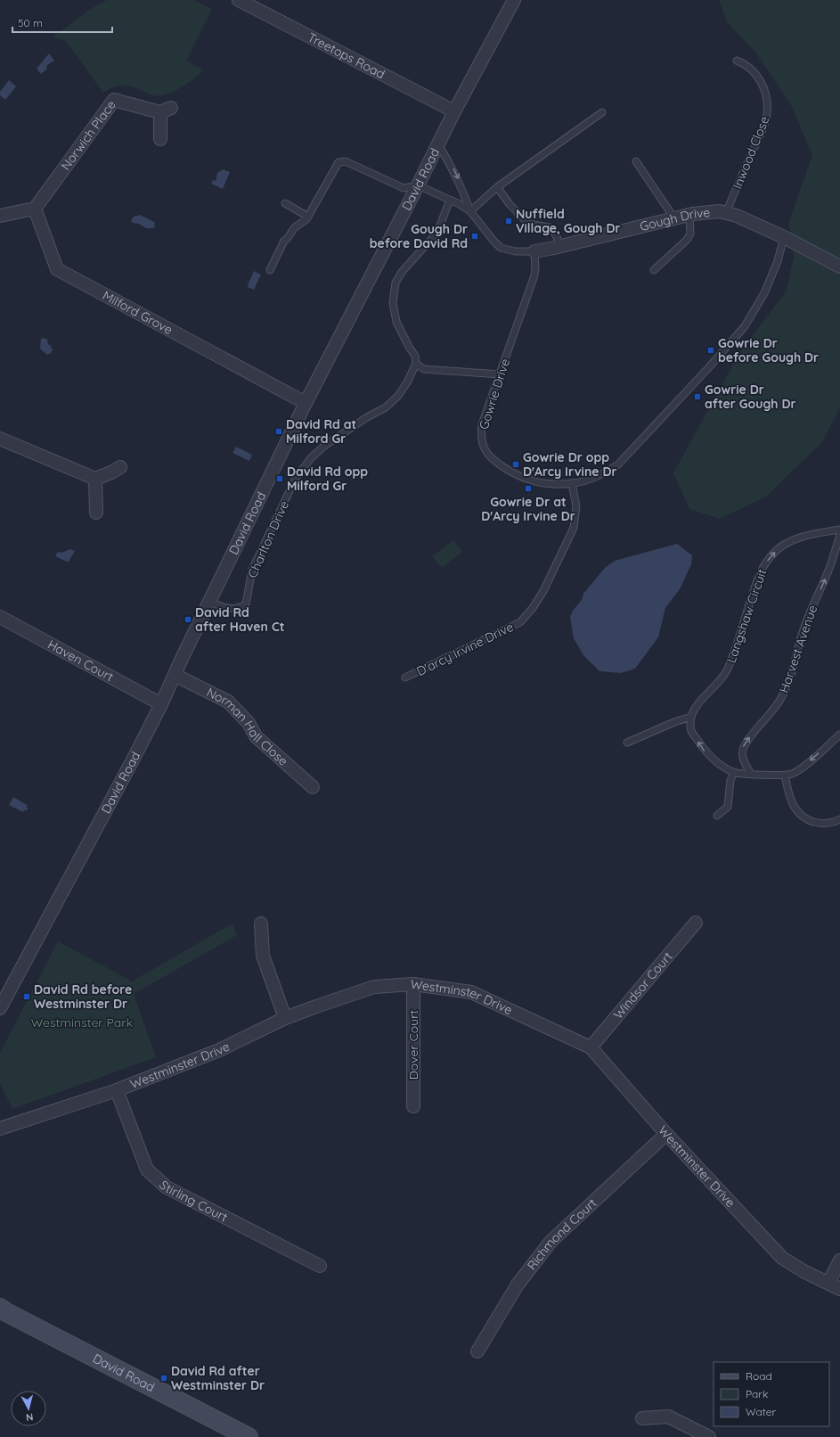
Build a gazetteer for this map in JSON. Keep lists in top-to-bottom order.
{
  "streets": {
    "street": [
      "Treetops Road",
      "Norwich Place",
      "David Road",
      "Gough Drive",
      "Milford Grove",
      "Haven Court",
      "Norman Hall Close",
      "Windsor Court",
      "Westminster Drive",
      "Dover Court",
      "Stirling Court",
      "Richmond Court"
    ],
    "lane": [
      "Inwood Close",
      "Gowrie Drive",
      "Charlton Drive",
      "Langshaw Circuit",
      "D'arcy Irvine Drive",
      "Harvest Avenue"
    ]
  },
  "crossings": [
    ["Treetops Road", "David Road"],
    ["Norwich Place", "Milford Grove"],
    ["Inwood Close", "Gough Drive"],
    ["David Road", "Gough Drive"],
    ["David Road", "Milford Grove"],
    ["David Road", "Charlton Drive"],
    ["David Road", "Haven Court"],
    ["David Road", "Norman Hall Close"],
    ["Gough Drive", "Gowrie Drive"],
    ["Gowrie Drive", "D'arcy Irvine Drive"],
    ["Windsor Court", "Westminster Drive"],
    ["Westminster Drive", "Dover Court"],
    ["Westminster Drive", "Stirling Court"],
    ["Westminster Drive", "Richmond Court"]
  ],
  "one_way": ["Langshaw Circuit", "Harvest Avenue"],
  "parks": ["Westminster Park"],
  "places": {
    "transit": [
      "Nuffield Village, Gough Dr",
      "Gough Dr before David Rd",
      "Gowrie Dr before Gough Dr",
      "Gowrie Dr after Gough Dr",
      "David Rd at Milford Gr",
      "Gowrie Dr opp D'Arcy Irvine Dr",
      "David Rd opp Milford Gr",
      "Gowrie Dr at D'Arcy Irvine Dr",
      "David Rd after Haven Ct",
      "David Rd before Westminster Dr",
      "David Rd after Westminster Dr"
    ]
  },
  "legend": ["Road", "Park", "Water"],
  "scale_bar": "50 m",
  "north": "bottom"
}
